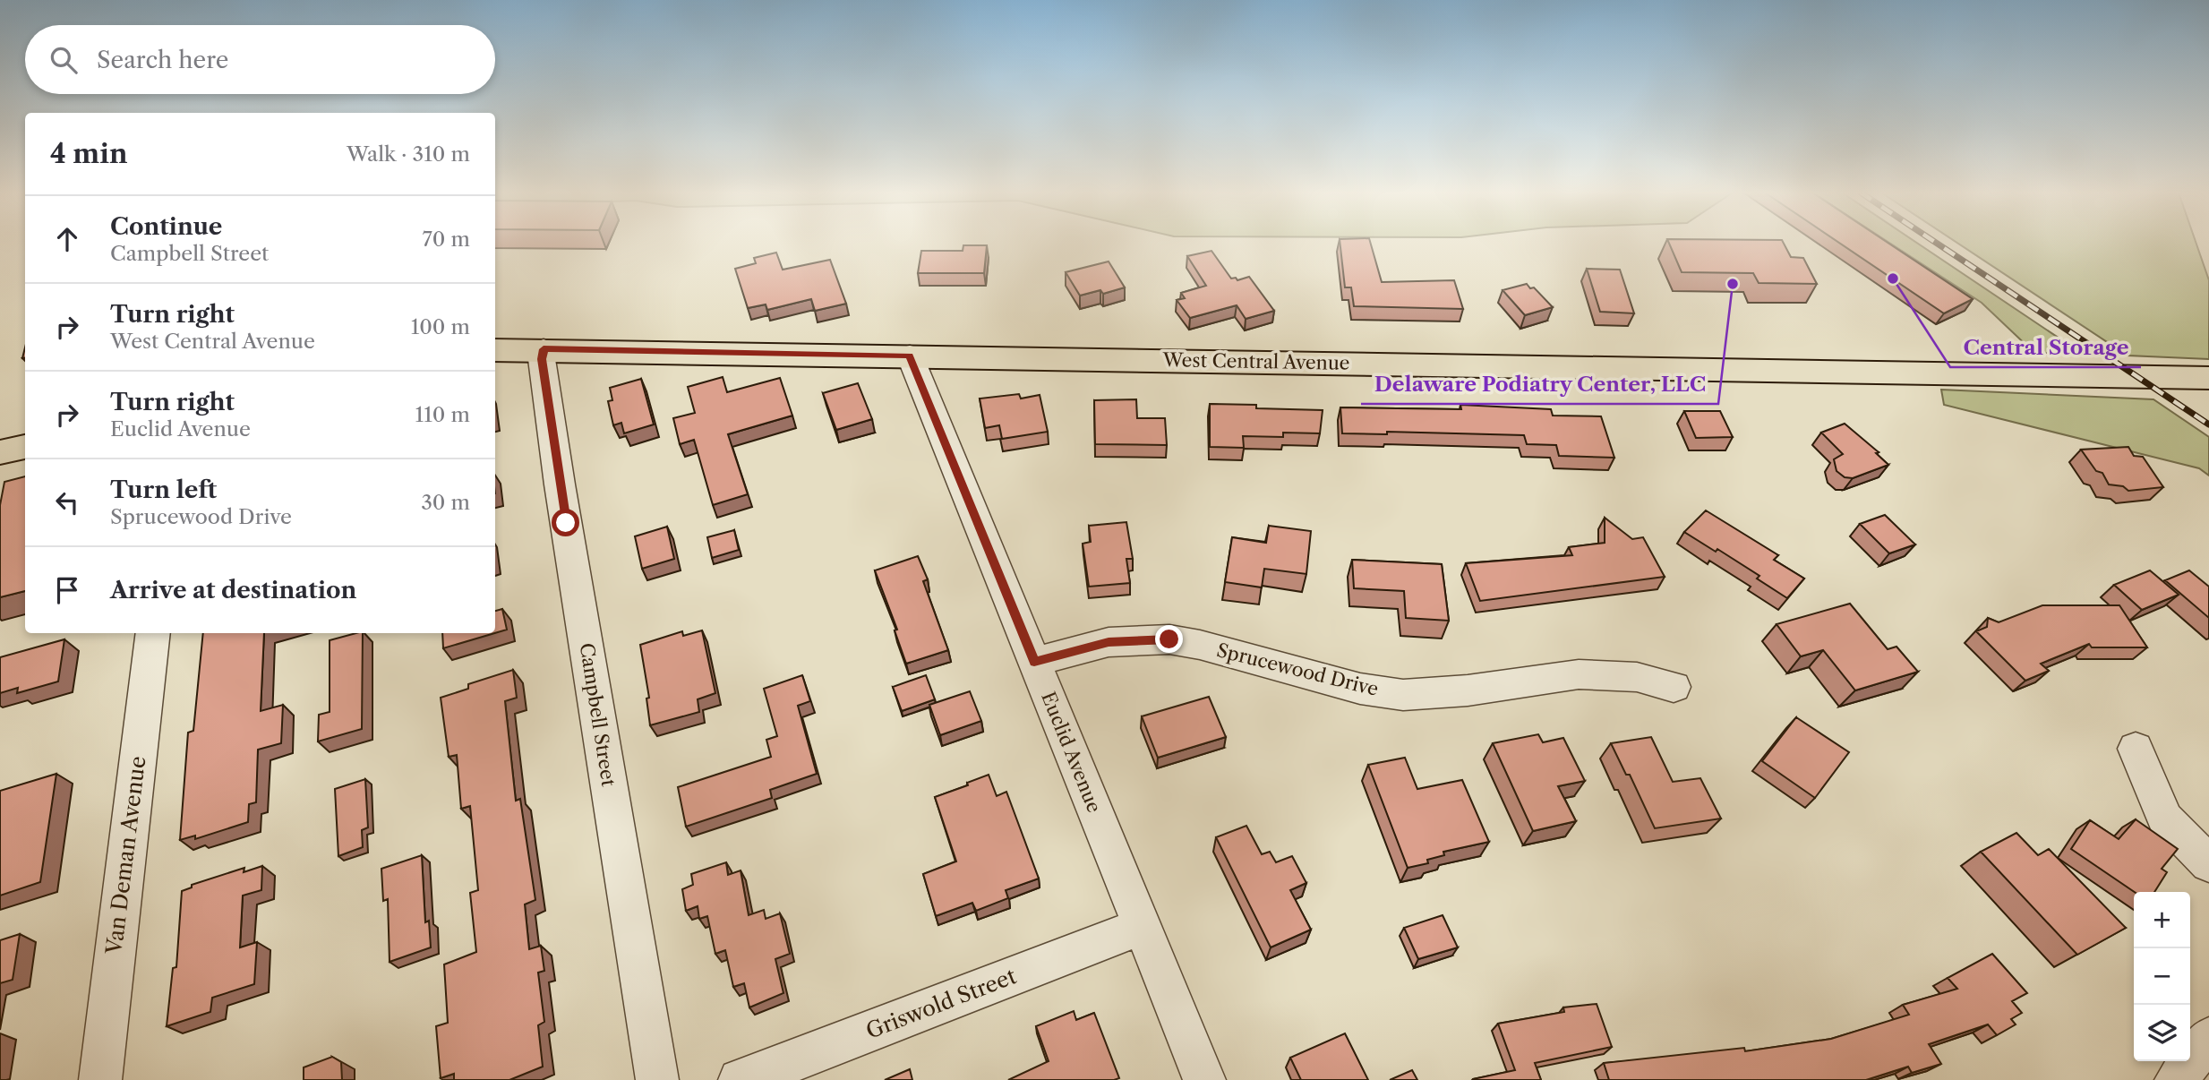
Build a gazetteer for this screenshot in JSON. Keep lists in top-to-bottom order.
{
  "streets": {
    "main road": ["West Central Avenue"],
    "street": [
      "Sprucewood Drive",
      "Campbell Street",
      "Euclid Avenue",
      "Van Deman Avenue",
      "Griswold Street"
    ]
  },
  "crossings": [
    ["West Central Avenue", "Campbell Street"],
    ["West Central Avenue", "Euclid Avenue"],
    ["Sprucewood Drive", "Euclid Avenue"],
    ["Euclid Avenue", "Griswold Street"]
  ],
  "places": ["Central Storage", "Delaware Podiatry Center, LLC"],
  "page": {
    "search": "Search here",
    "heading": ["4 min", "Walk · 310 m"],
    "list": [
      ["Continue", "Campbell Street", "70 m"],
      ["Turn right", "West Central Avenue", "100 m"],
      ["Turn right", "Euclid Avenue", "110 m"],
      ["Turn left", "Sprucewood Drive", "30 m"],
      "Arrive at destination"
    ],
    "map_buttons": ["+", "−"]
  }
}
